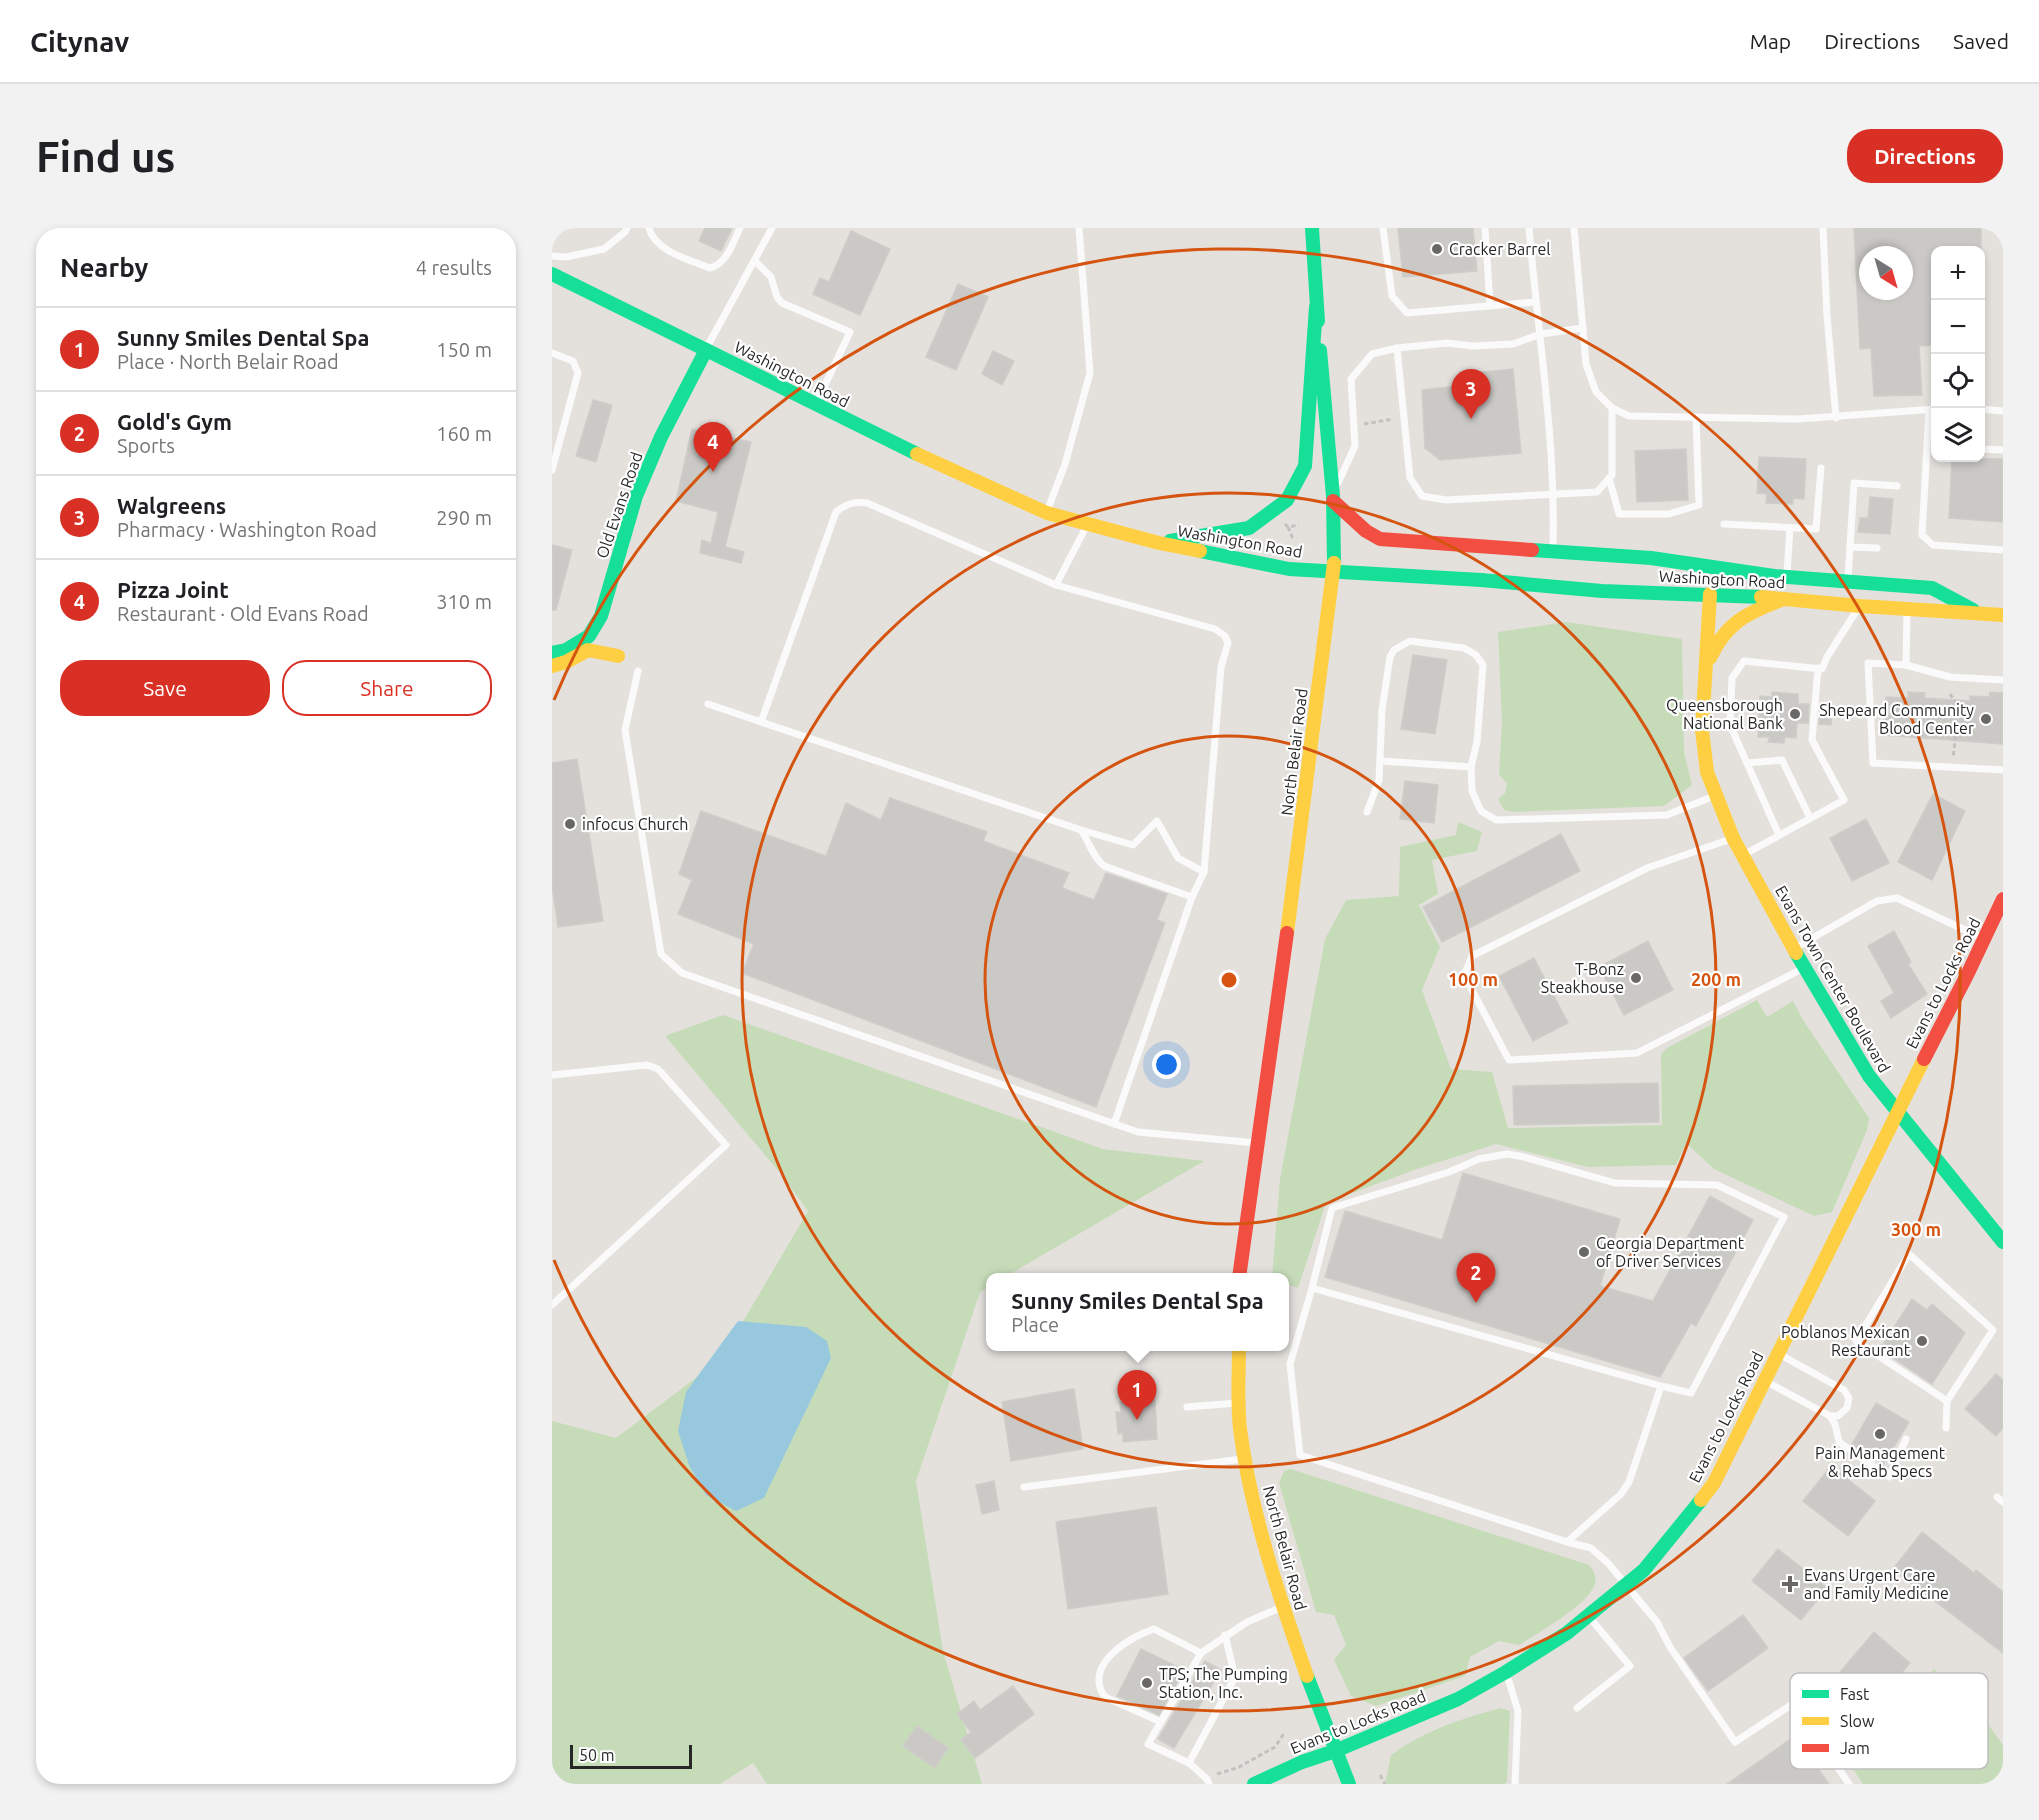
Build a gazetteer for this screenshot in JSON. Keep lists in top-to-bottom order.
{
  "streets": {
    "street": [
      "Washington Road",
      "Old Evans Road",
      "North Belair Road",
      "Evans Town Center Boulevard",
      "Evans to Locks Road"
    ]
  },
  "crossings": [
    ["Washington Road", "Old Evans Road"],
    ["Washington Road", "North Belair Road"],
    ["Washington Road", "Evans Town Center Boulevard"],
    ["North Belair Road", "Evans to Locks Road"],
    ["Evans Town Center Boulevard", "Evans to Locks Road"]
  ],
  "places": {
    "other": [
      "Cracker Barrel",
      "Queensborough National Bank",
      "Shepeard Community Blood Center",
      "infocus Church",
      "T-Bonz Steakhouse",
      "Georgia Department of Driver Services",
      "Poblanos Mexican Restaurant",
      "Pain Management & Rehab Specs",
      "TPS; The Pumping Station, Inc."
    ],
    "health": ["Evans Urgent Care and Family Medicine"]
  },
  "legend": ["Fast", "Slow", "Jam"],
  "scale_bar": "50 m",
  "north": "bottom right",
  "page": {
    "header": "Citynav",
    "nav": ["Map", "Directions", "Saved"],
    "buttons": [
      "Directions",
      ["Save", "Share"]
    ],
    "title": "Find us",
    "heading": ["Nearby", "4 results"],
    "map_buttons": ["+", "−"],
    "list": [
      {
        "mark": "1",
        "name": "Sunny Smiles Dental Spa",
        "note": "Place · North Belair Road",
        "value": "150 m"
      },
      {
        "mark": "2",
        "name": "Gold's Gym",
        "note": "Sports",
        "value": "160 m"
      },
      {
        "mark": "3",
        "name": "Walgreens",
        "note": "Pharmacy · Washington Road",
        "value": "290 m"
      },
      {
        "mark": "4",
        "name": "Pizza Joint",
        "note": "Restaurant · Old Evans Road",
        "value": "310 m"
      }
    ],
    "pins": [
      "3",
      "4",
      "2",
      "1"
    ],
    "popup": ["Sunny Smiles Dental Spa", "Place"],
    "scale": "50 m"
  },
  "rings": ["100 m", "200 m", "300 m"]
}
